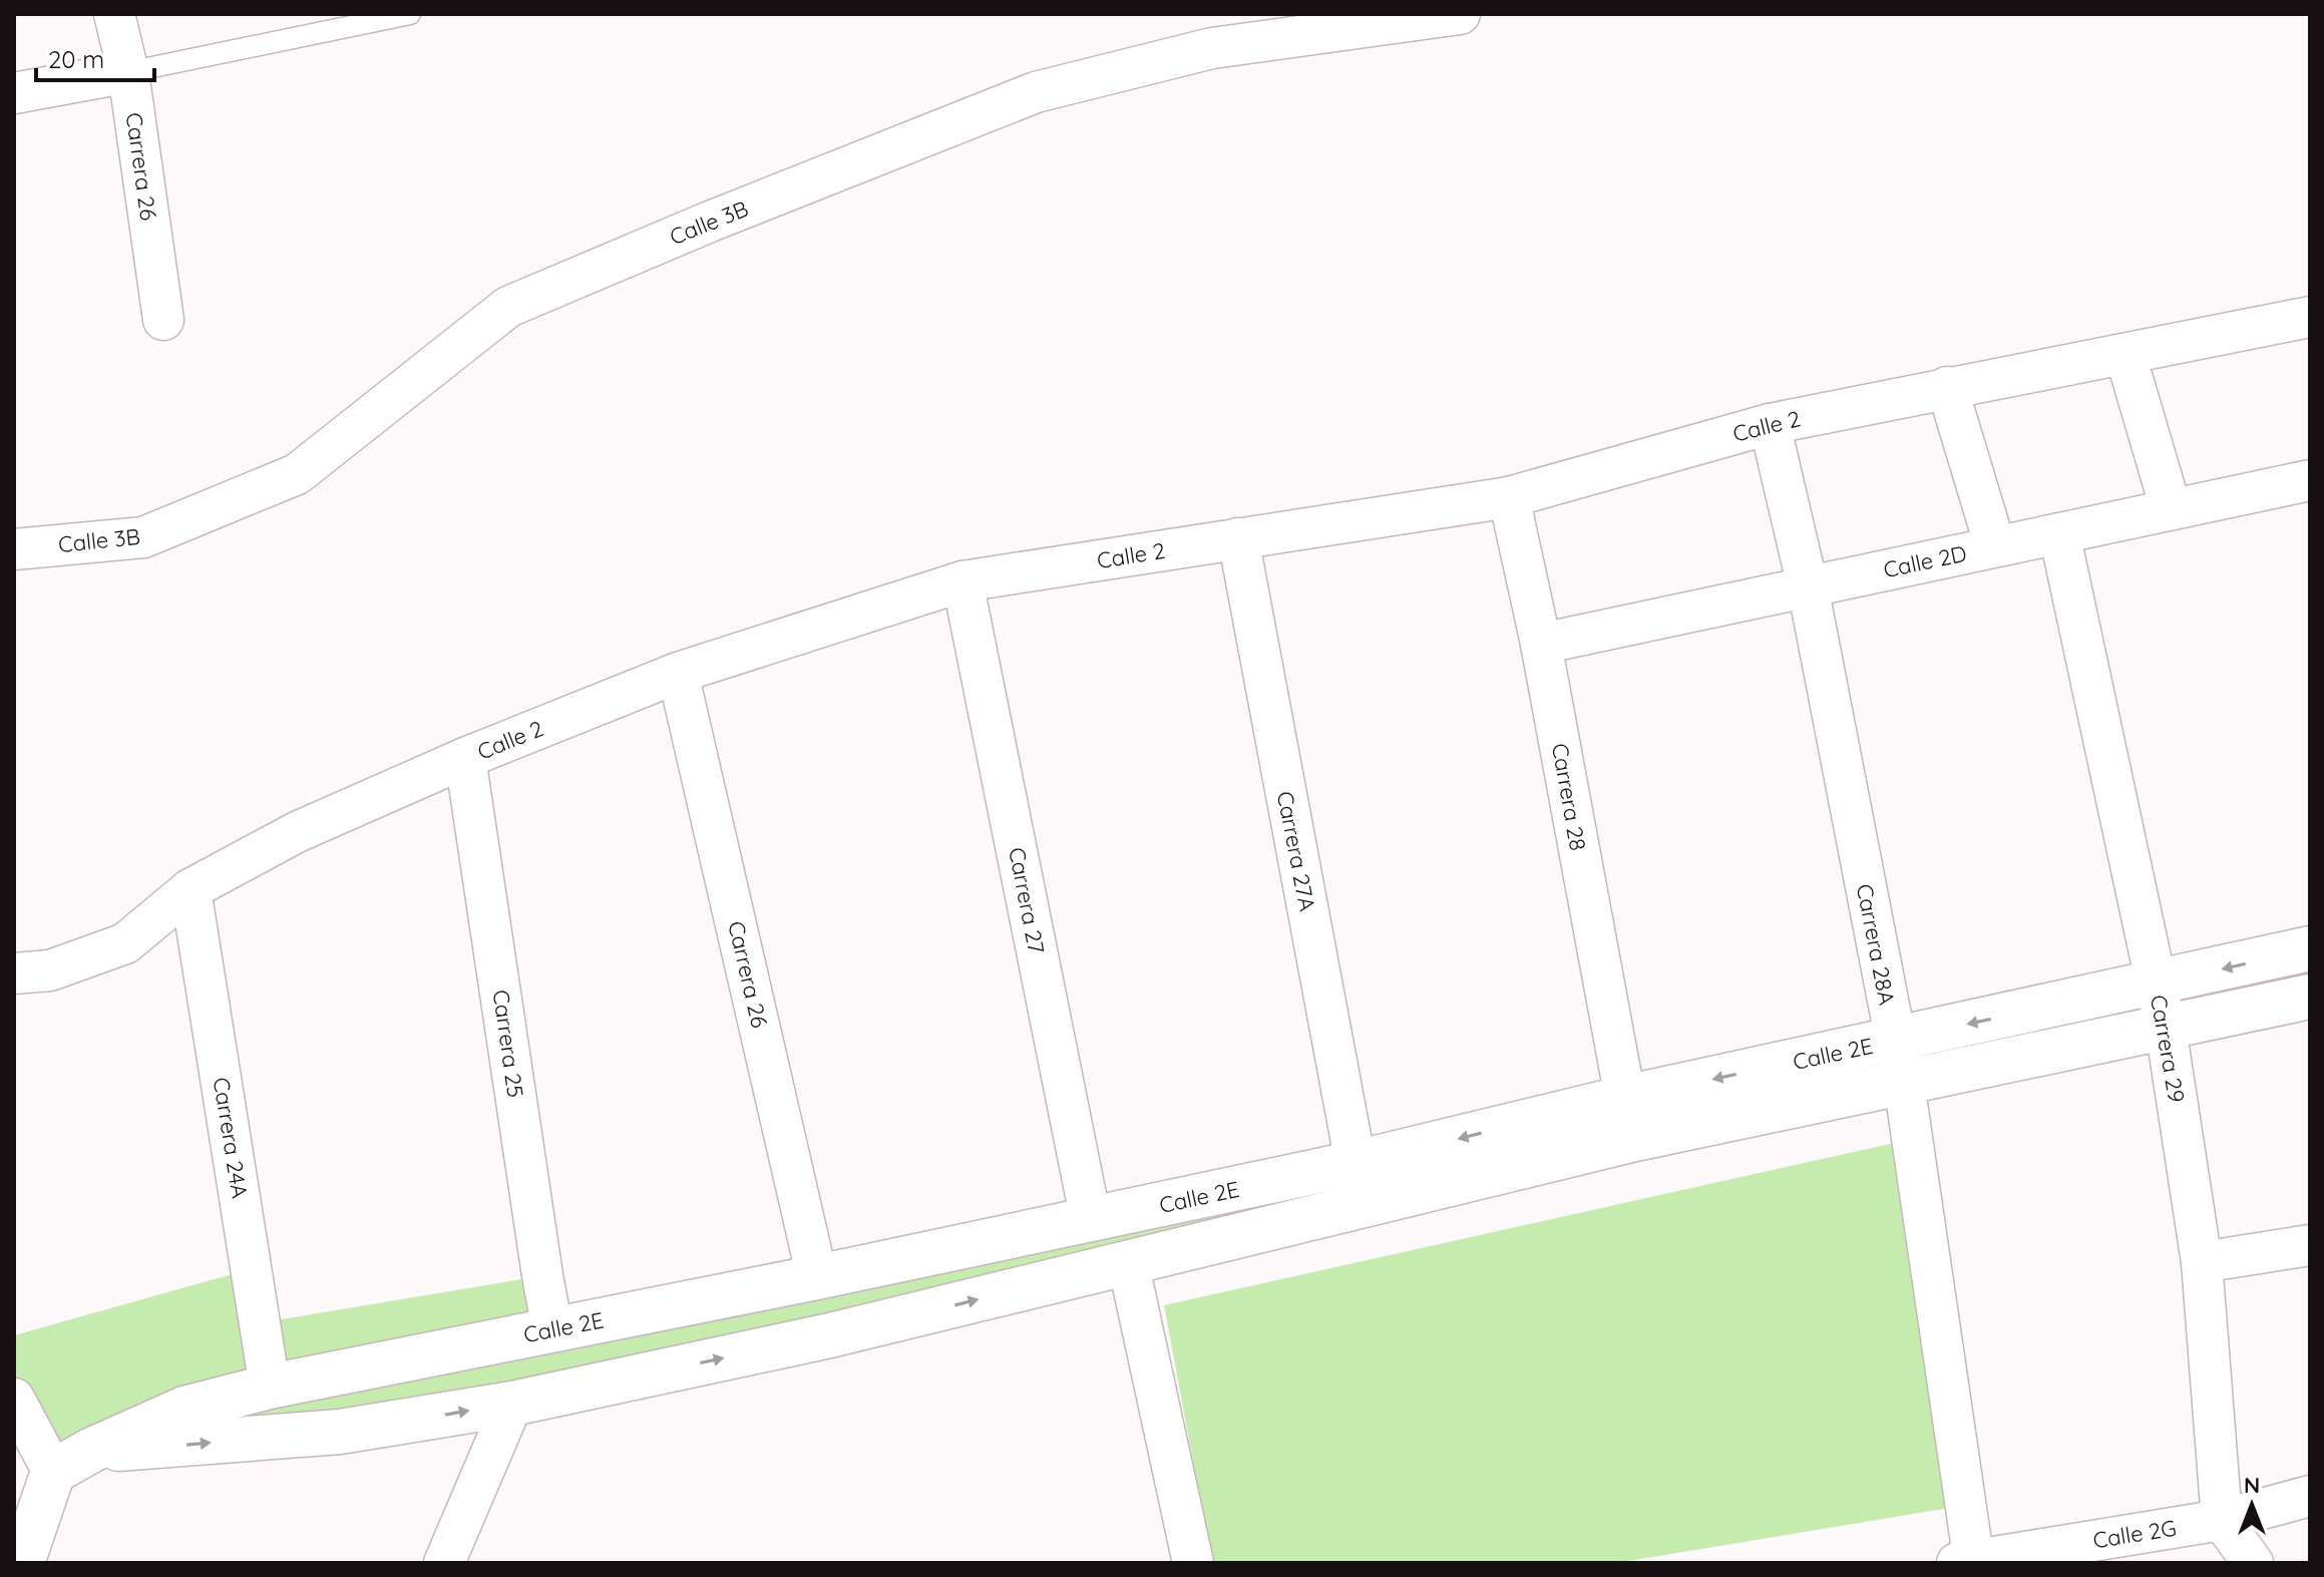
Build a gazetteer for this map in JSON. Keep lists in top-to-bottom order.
{
  "streets": {
    "street": [
      "Carrera 26",
      "Calle 3B",
      "Calle 2",
      "Calle 2D",
      "Carrera 28",
      "Carrera 27A",
      "Carrera 27",
      "Carrera 28A",
      "Carrera 25",
      "Carrera 29",
      "Calle 2E",
      "Carrera 24A",
      "Calle 2G"
    ]
  },
  "crossings": [
    ["Carrera 26", "Calle 2"],
    ["Carrera 26", "Calle 2E"],
    ["Calle 2", "Carrera 28"],
    ["Calle 2", "Carrera 27A"],
    ["Calle 2", "Carrera 27"],
    ["Calle 2", "Carrera 28A"],
    ["Calle 2", "Carrera 25"],
    ["Calle 2", "Carrera 24A"],
    ["Calle 2D", "Carrera 28"],
    ["Calle 2D", "Carrera 28A"],
    ["Calle 2D", "Carrera 29"],
    ["Carrera 28", "Calle 2E"],
    ["Carrera 27A", "Calle 2E"],
    ["Carrera 27", "Calle 2E"],
    ["Carrera 28A", "Calle 2E"],
    ["Carrera 28A", "Calle 2G"],
    ["Carrera 25", "Calle 2E"],
    ["Carrera 29", "Calle 2E"],
    ["Carrera 29", "Calle 2G"],
    ["Calle 2E", "Carrera 24A"]
  ],
  "scale_bar": "20 m",
  "north": "top"
}
